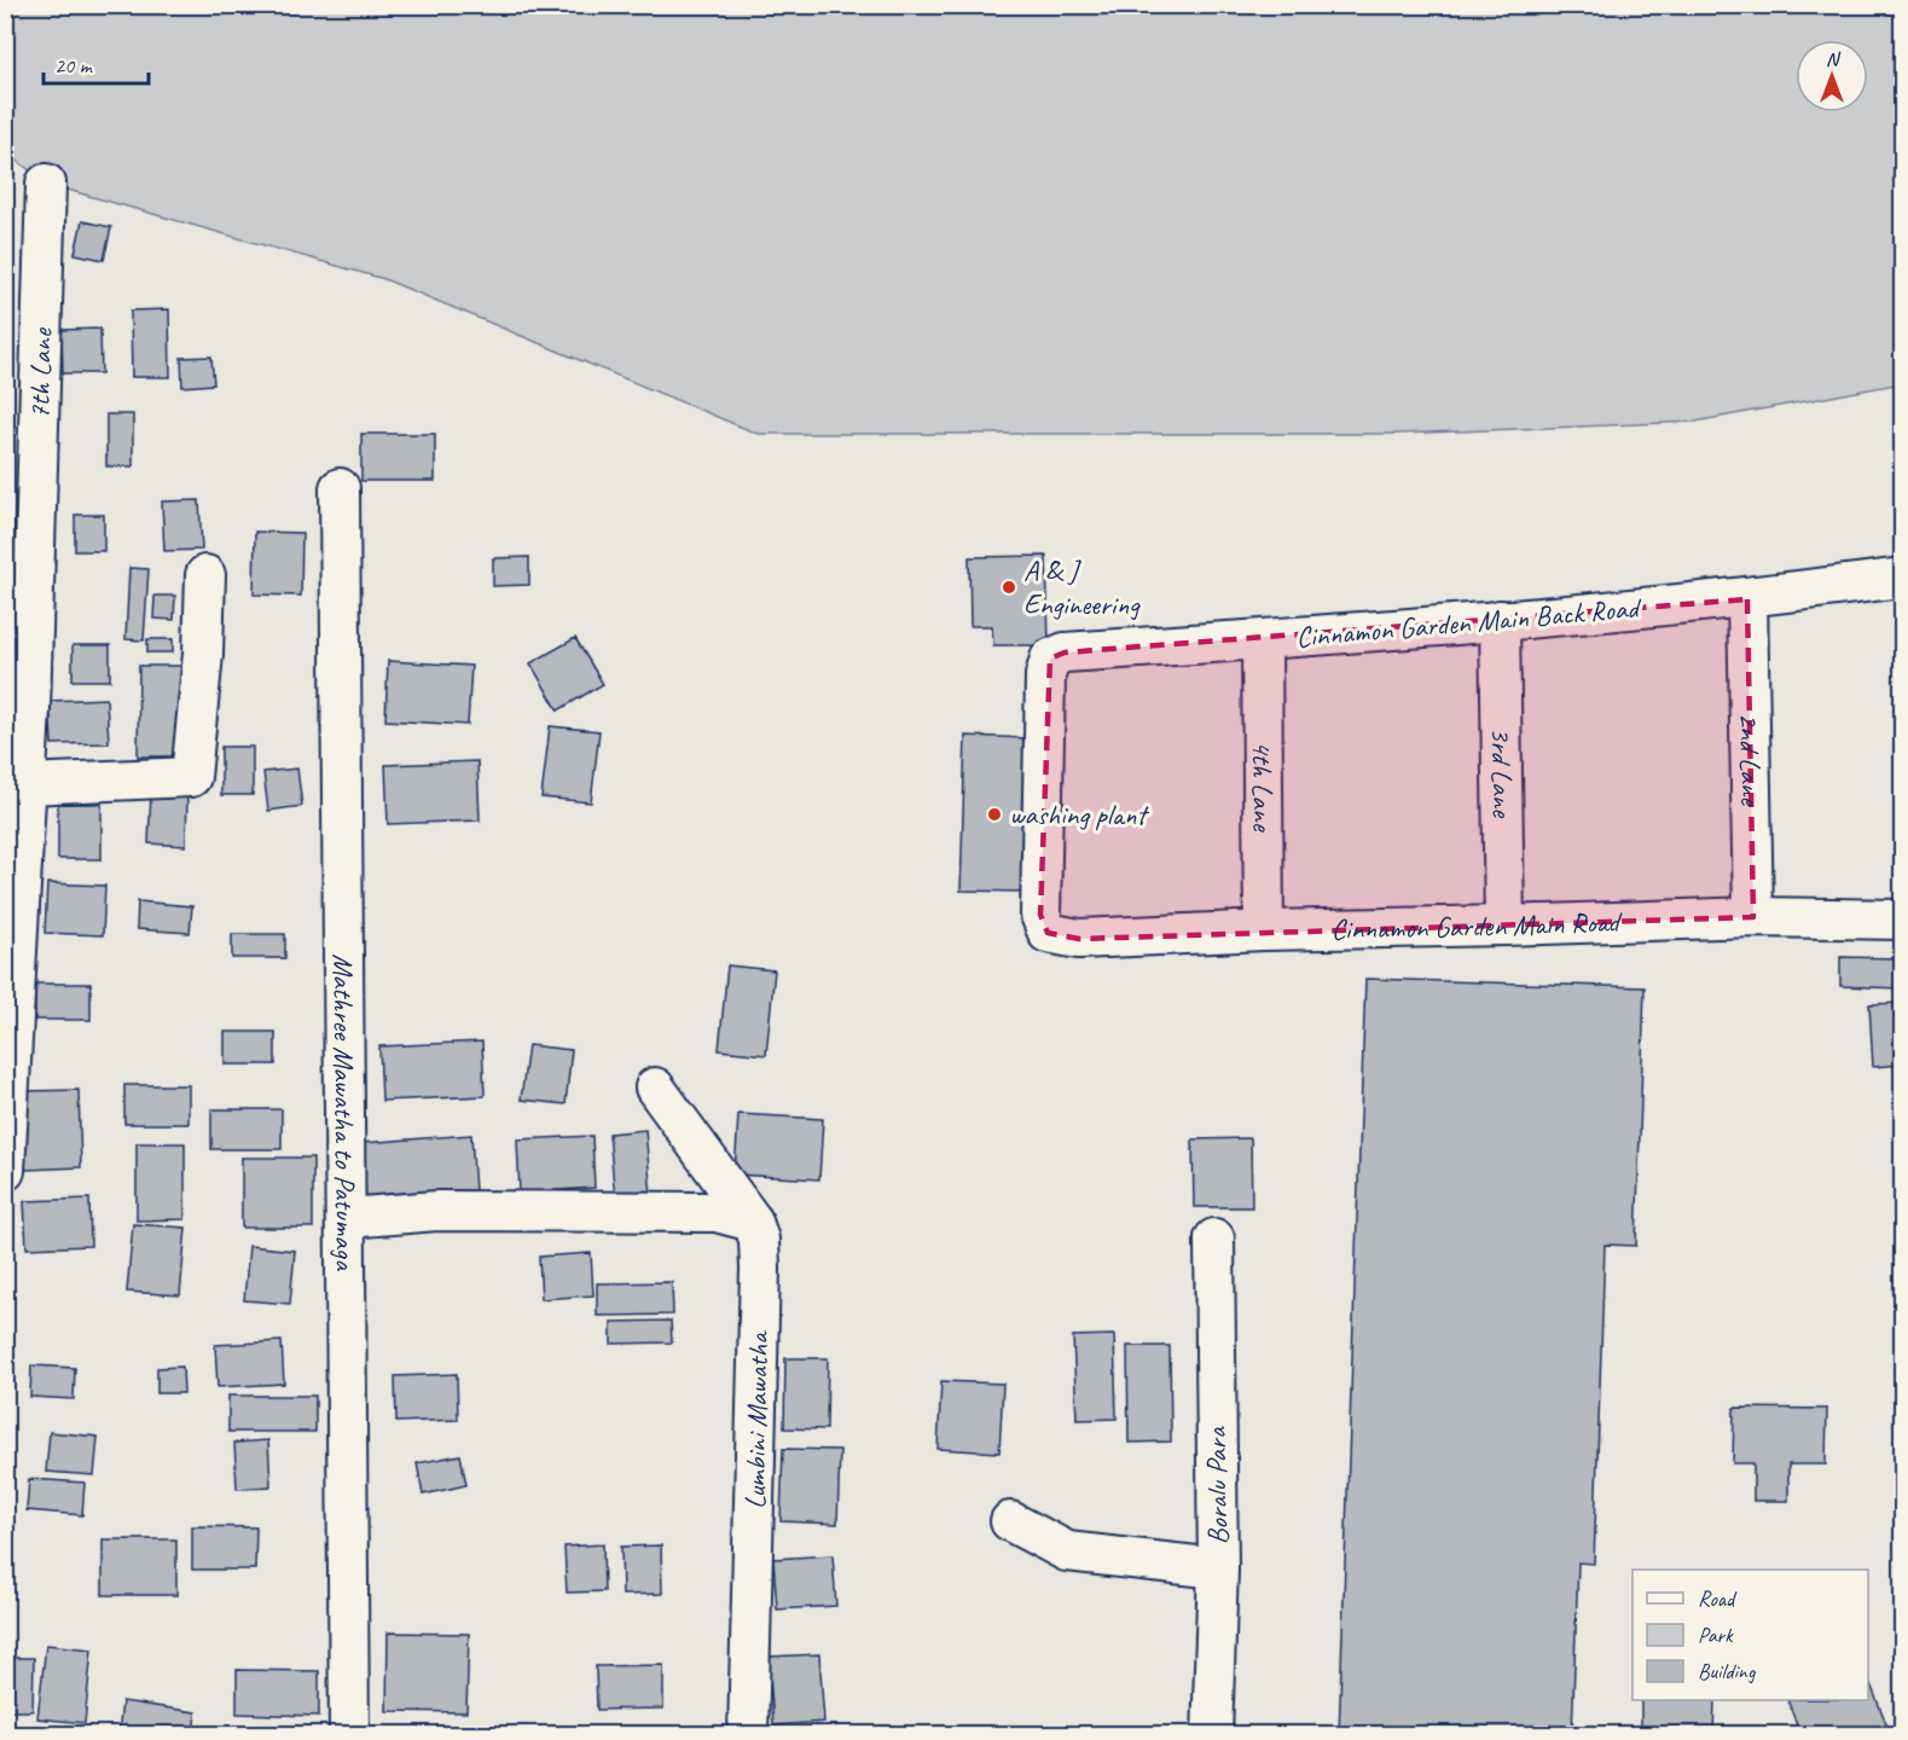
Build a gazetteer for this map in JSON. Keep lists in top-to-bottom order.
{
  "streets": {
    "street": [
      "7th Lane",
      "Cinnamon Garden Main Back Road",
      "2nd Lane",
      "3rd Lane",
      "4th Lane",
      "Cinnamon Garden Main Road",
      "Mathree Mawatha to Patumaga",
      "Lumbini Mawatha",
      "Boralu Para"
    ]
  },
  "crossings": [
    ["Cinnamon Garden Main Back Road", "2nd Lane"],
    ["Cinnamon Garden Main Back Road", "3rd Lane"],
    ["Cinnamon Garden Main Back Road", "4th Lane"],
    ["Cinnamon Garden Main Back Road", "Cinnamon Garden Main Road"],
    ["2nd Lane", "Cinnamon Garden Main Road"],
    ["3rd Lane", "Cinnamon Garden Main Road"],
    ["4th Lane", "Cinnamon Garden Main Road"]
  ],
  "places": ["A & J Engineering", "washing plant"],
  "legend": ["Road", "Park", "Building"],
  "scale_bar": "20 m",
  "north": "top"
}
